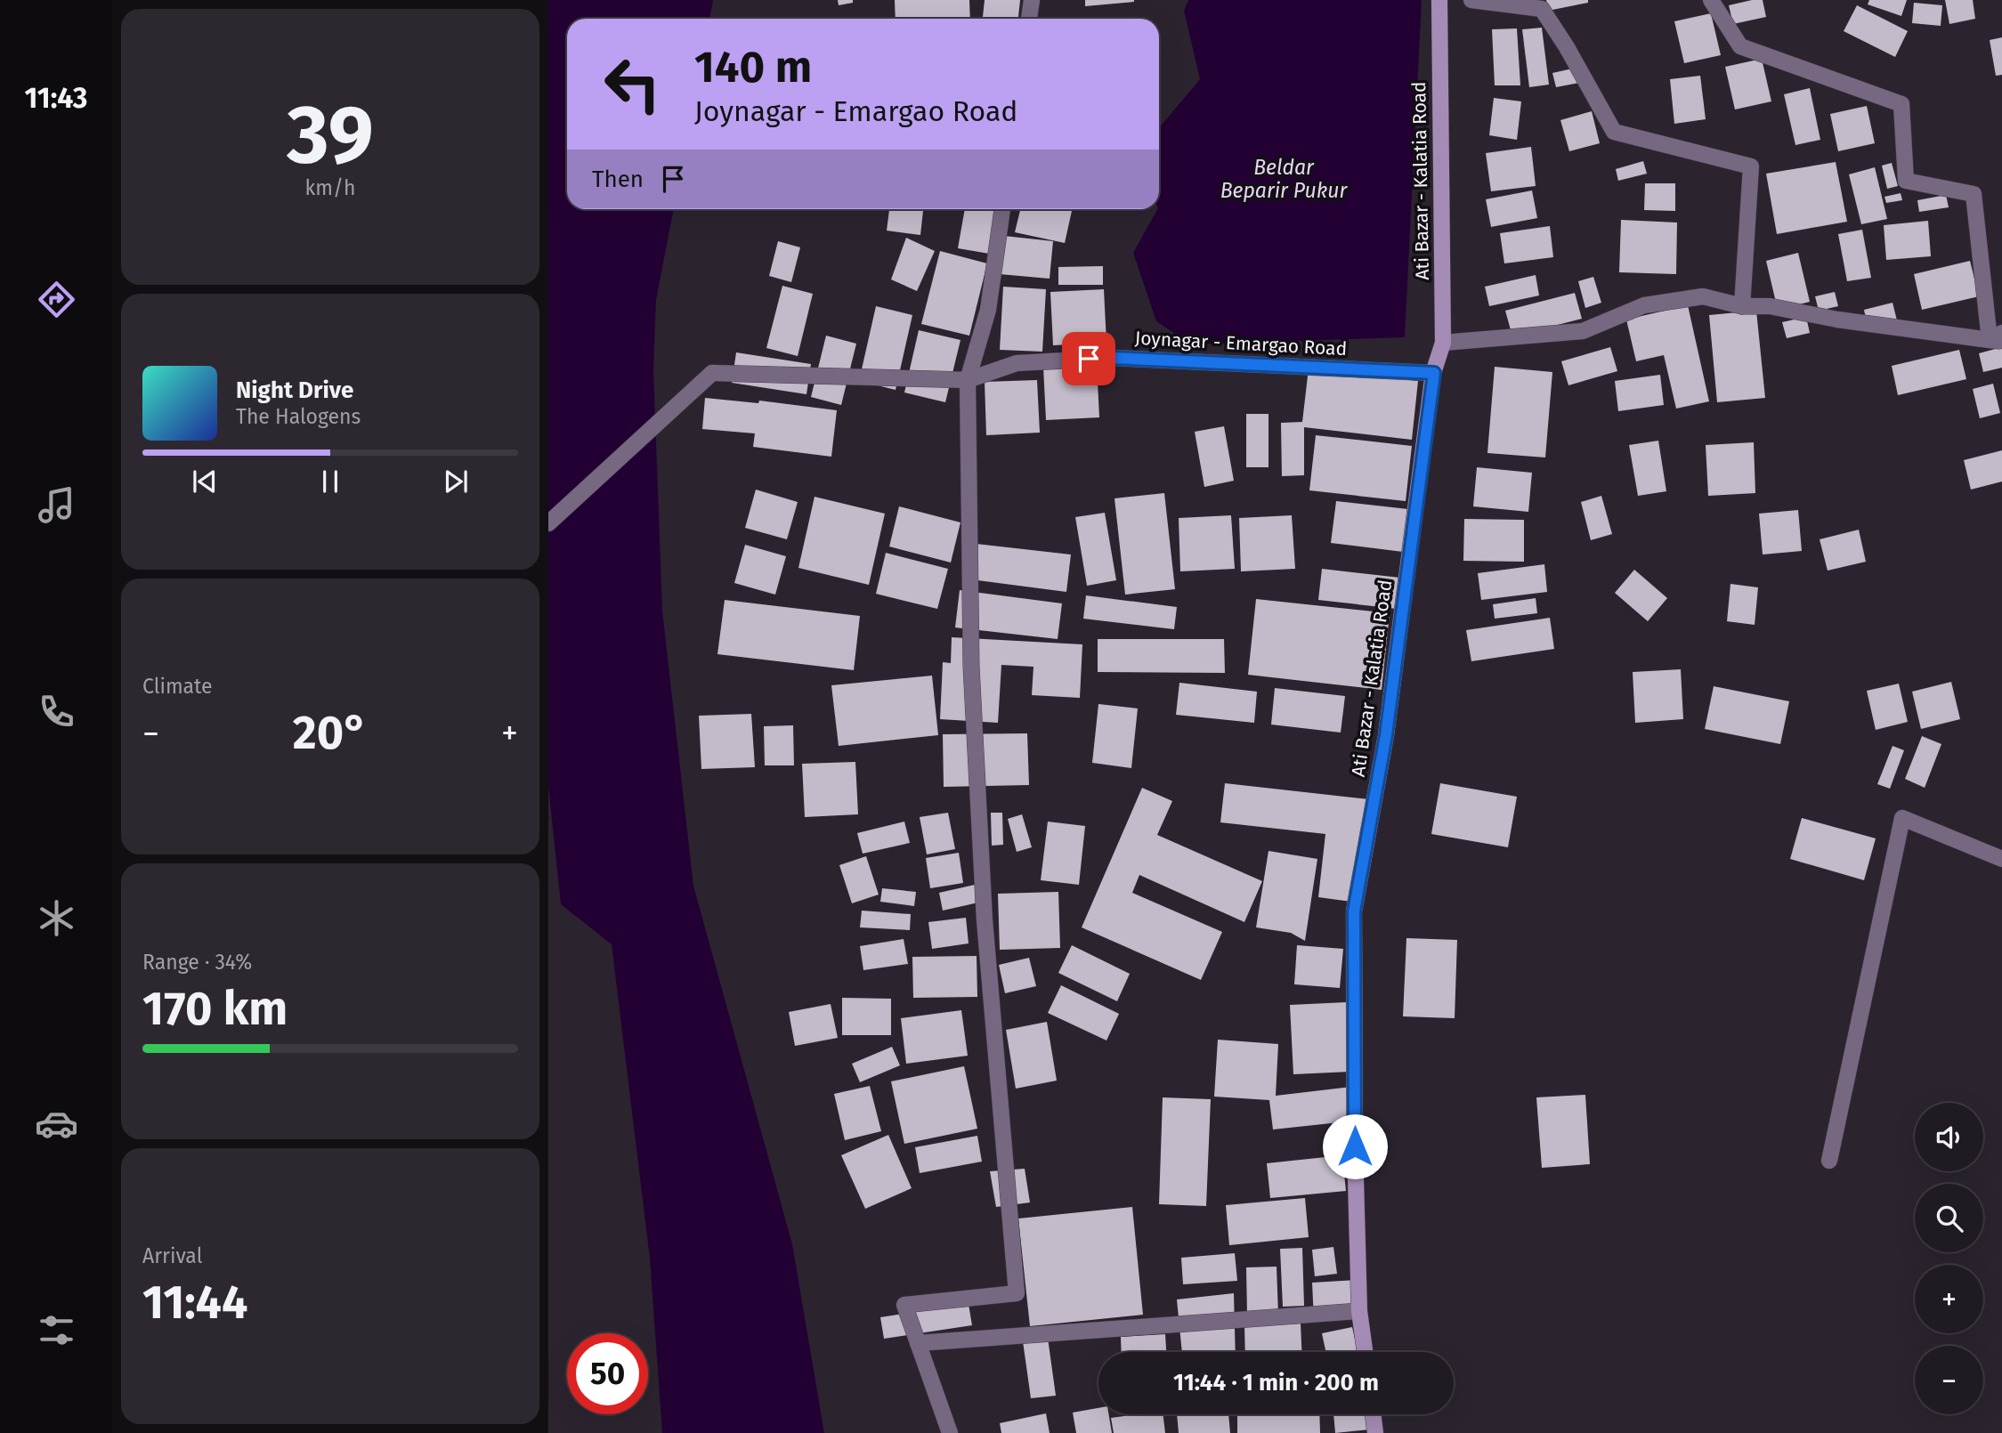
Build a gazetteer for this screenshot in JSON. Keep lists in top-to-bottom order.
{
  "streets": {
    "main road": ["Ati Bazar - Kalatia Road"],
    "street": ["Joynagar - Emargao Road"]
  },
  "crossings": [
    ["Ati Bazar - Kalatia Road", "Joynagar - Emargao Road"]
  ],
  "water": ["Beldar Beparir Pukur"],
  "page": {
    "tabs": "11:43",
    "tile": [
      ["39", "km/h"],
      "Climate",
      ["Range · 34%", "170 km"],
      ["Arrival", "11:44"]
    ],
    "turn": ["140 m", "Joynagar - Emargao Road"],
    "then": "Then",
    "song": ["Night Drive", "The Halogens"],
    "heat": ["−", "20°", "+"],
    "map_buttons": ["+", "−"],
    "limit": "50",
    "trip": "11:44 · 1 min · 200 m"
  }
}
